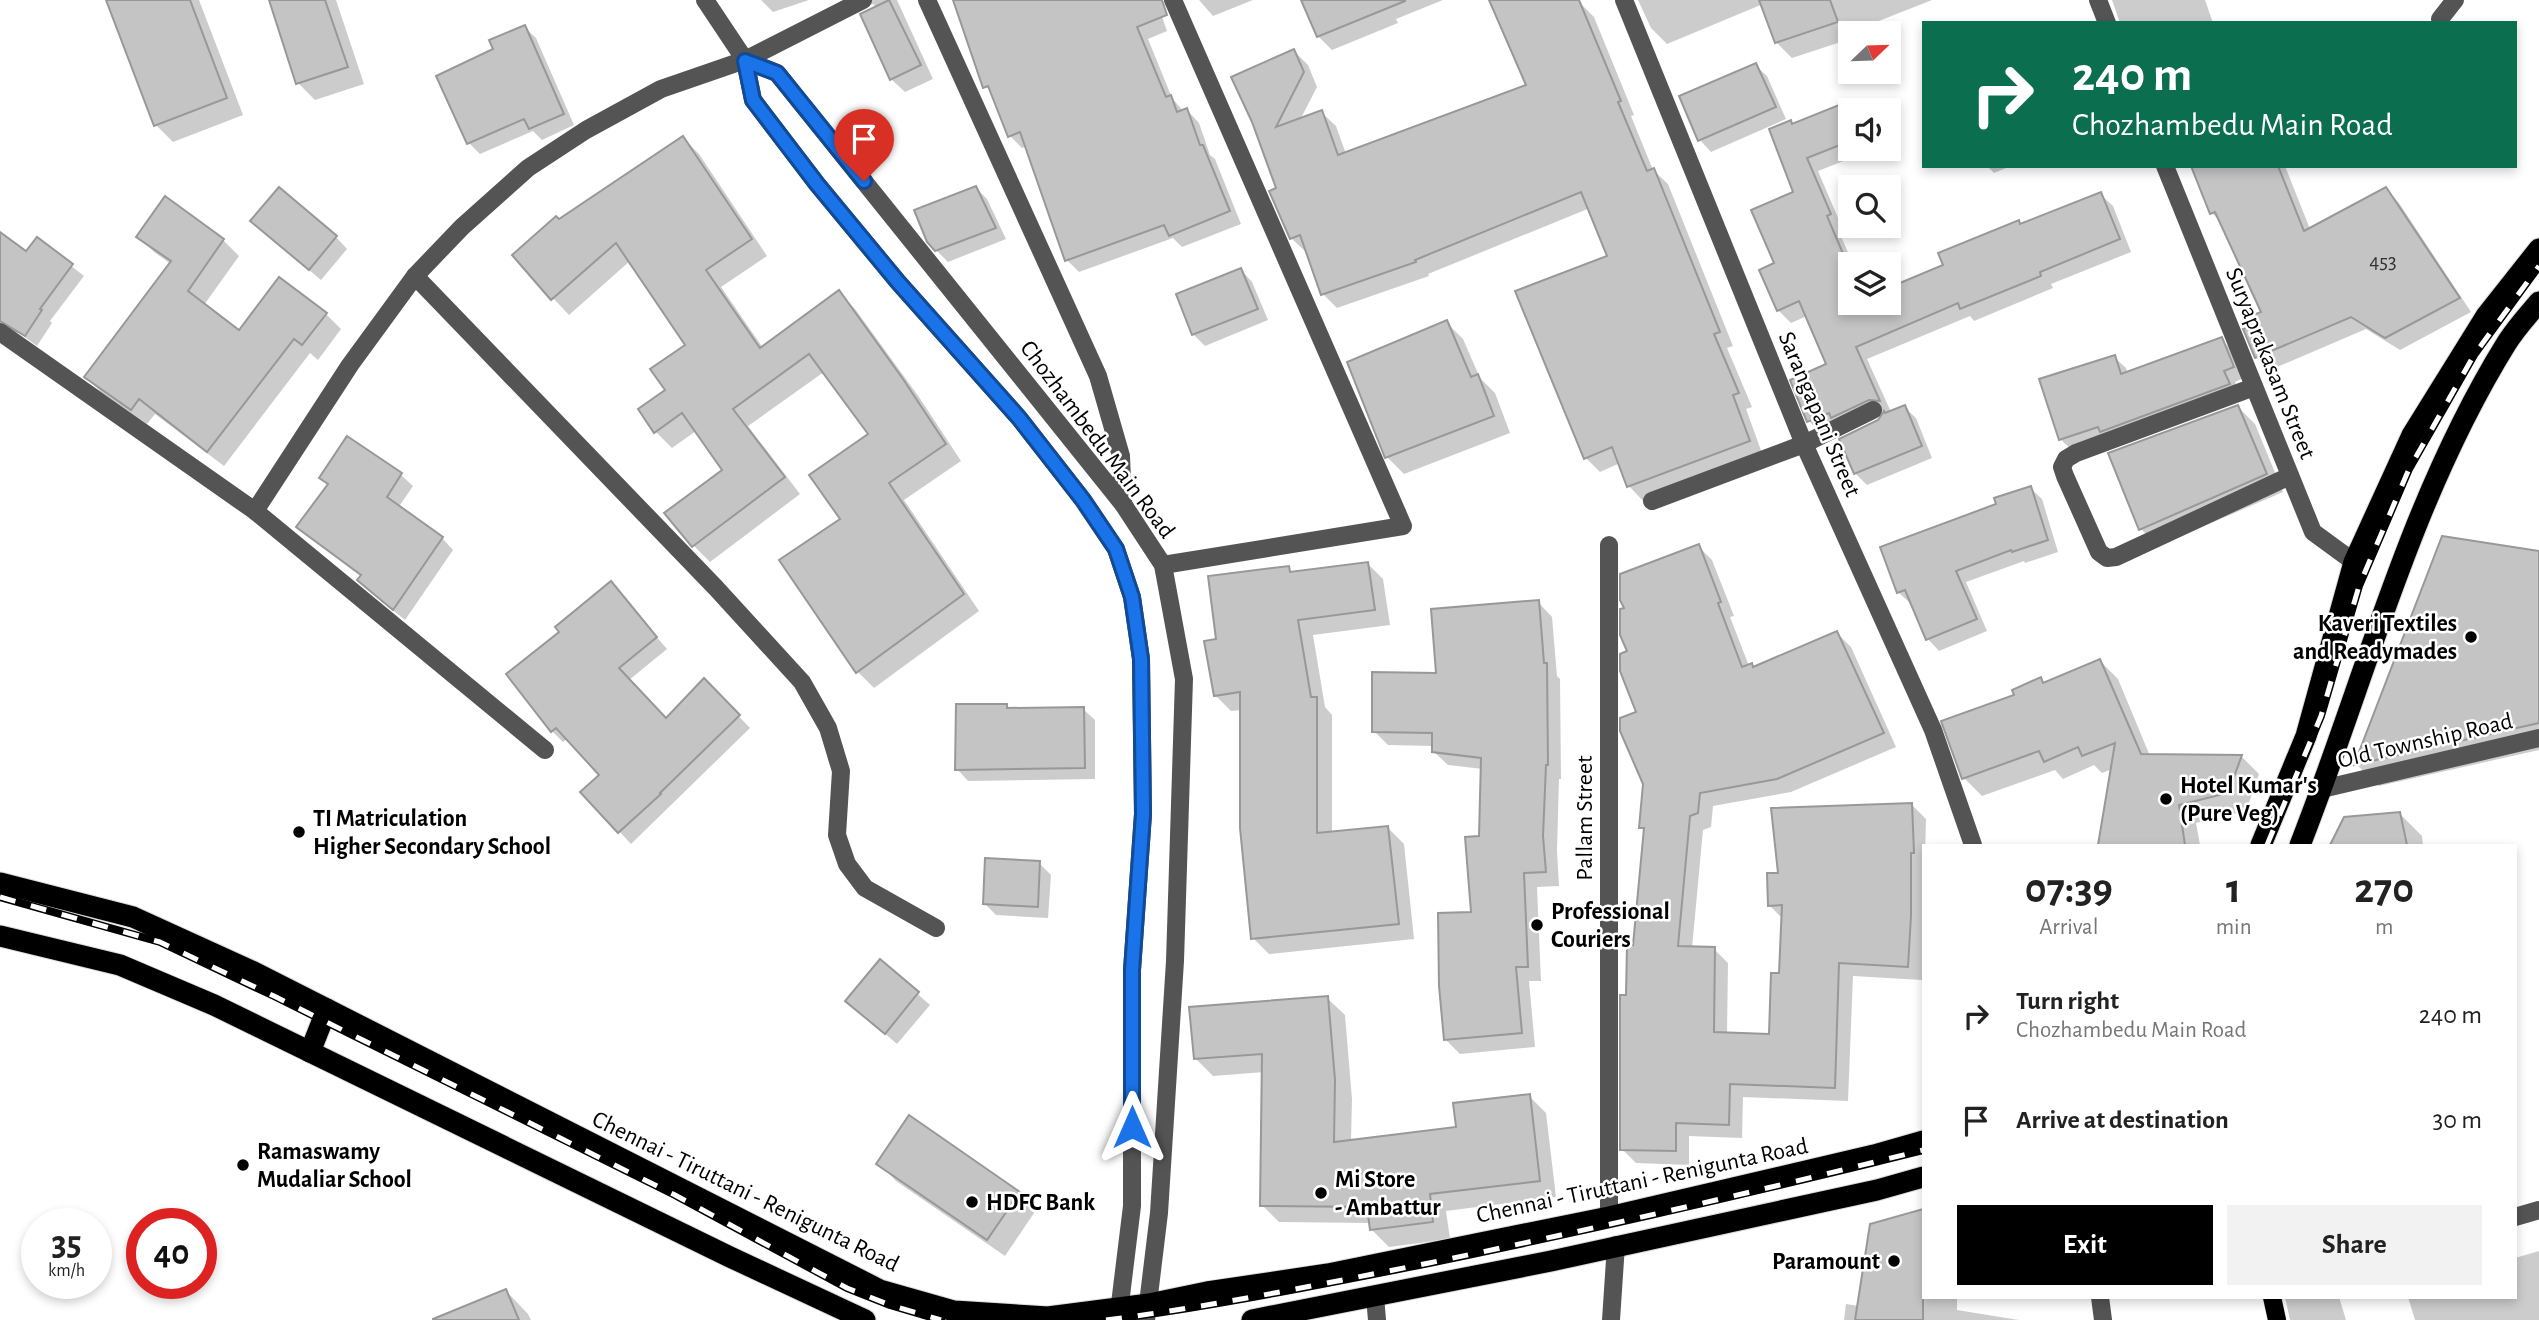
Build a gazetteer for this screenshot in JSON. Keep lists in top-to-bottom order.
{
  "streets": {
    "highway": ["Chennai - Tiruttani - Renigunta Road"],
    "street": [
      "Suryaprakasam Street",
      "Sarangapani Street",
      "Chozhambedu Main Road",
      "Old Township Road",
      "Pallam Street"
    ]
  },
  "crossings": [
    ["Chozhambedu Main Road", "Chennai - Tiruttani - Renigunta Road"],
    ["Pallam Street", "Chennai - Tiruttani - Renigunta Road"]
  ],
  "places": [
    "Kaveri Textiles and Readymades",
    "Hotel Kumar's (Pure Veg)",
    "TI Matriculation Higher Secondary School",
    "Professional Couriers",
    "Ramaswamy Mudaliar School",
    "Mi Store - Ambattur",
    "HDFC Bank",
    "Paramount"
  ],
  "house_numbers": ["453"],
  "north": "top right",
  "page": {
    "turn": ["240 m", "Chozhambedu Main Road"],
    "eta": [
      "07:39",
      "Arrival",
      "1",
      "min",
      "270",
      "m"
    ],
    "list": [
      {
        "name": "Turn right",
        "note": "Chozhambedu Main Road",
        "value": "240 m"
      },
      {
        "name": "Arrive at destination",
        "value": "30 m"
      }
    ],
    "buttons": ["Exit", "Share"],
    "speed": "35 km/h",
    "limit": "40"
  }
}
